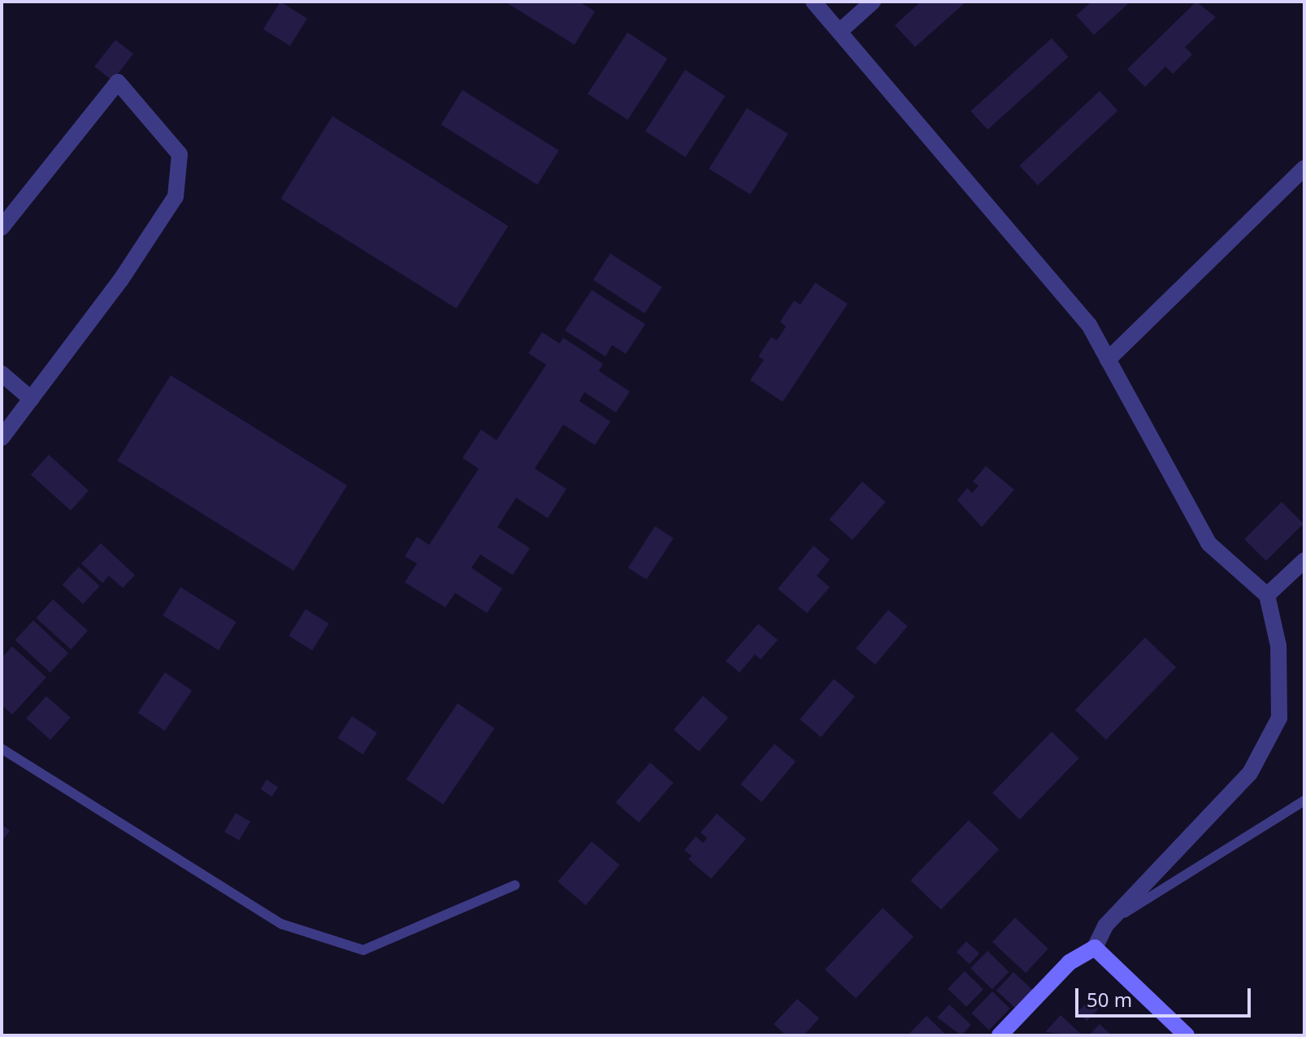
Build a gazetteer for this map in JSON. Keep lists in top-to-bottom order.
{
  "scale_bar": "50 m"
}
